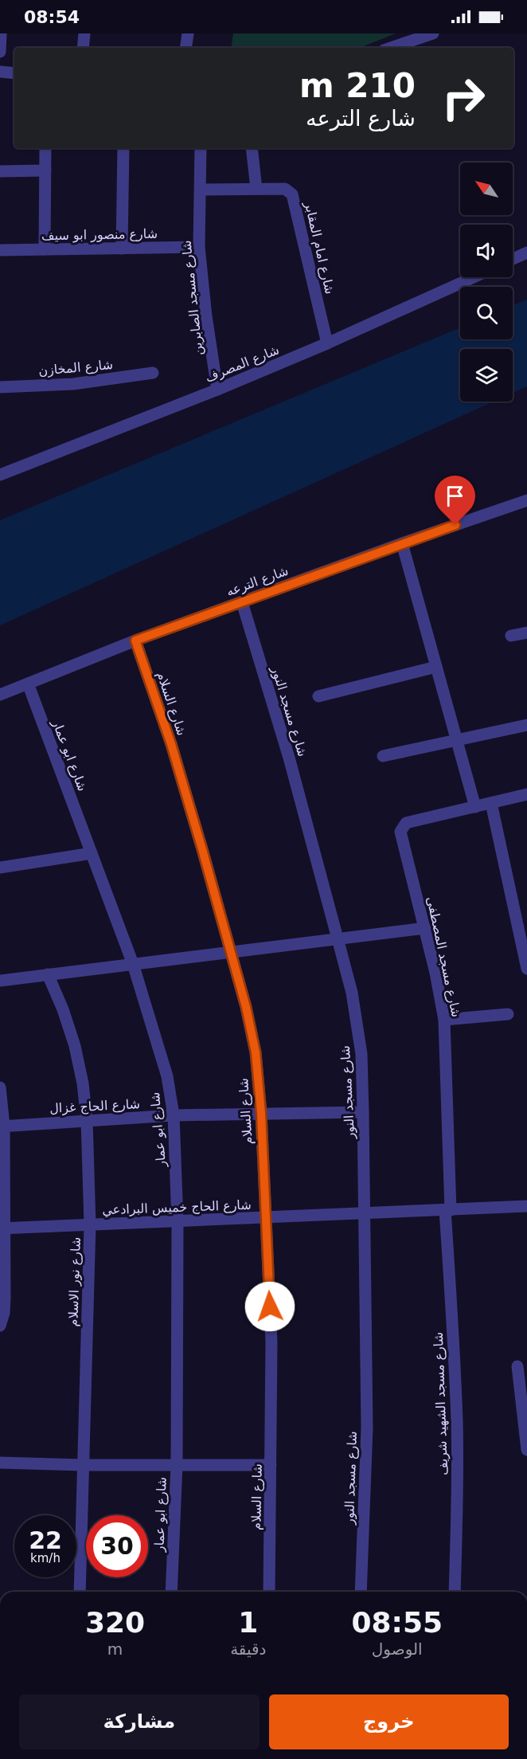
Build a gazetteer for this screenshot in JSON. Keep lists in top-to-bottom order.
{
  "streets": {
    "street": [
      "شارع منصور ابو سيف",
      "شارع امام المقابر",
      "شارع مسجد الصابرين",
      "شارع المصرف",
      "شارع المخازن",
      "شارع الترعه",
      "شارع السلام",
      "شارع مسجد النور",
      "شارع ابو عمار",
      "شارع مسجد المصطفى",
      "شارع الحاج غزال",
      "شارع الحاج خميس البرادعي",
      "شارع نور الاسلام",
      "شارع مسجد الشهيد شريف"
    ]
  },
  "crossings": [
    ["شارع منصور ابو سيف", "شارع مسجد الصابرين"],
    ["شارع امام المقابر", "شارع مسجد الصابرين"],
    ["شارع امام المقابر", "شارع المصرف"],
    ["شارع مسجد الصابرين", "شارع المصرف"],
    ["شارع الترعه", "شارع السلام"],
    ["شارع الترعه", "شارع مسجد النور"],
    ["شارع الترعه", "شارع ابو عمار"],
    ["شارع السلام", "شارع الحاج غزال"],
    ["شارع السلام", "شارع الحاج خميس البرادعي"],
    ["شارع مسجد النور", "شارع الحاج غزال"],
    ["شارع مسجد النور", "شارع الحاج خميس البرادعي"],
    ["شارع ابو عمار", "شارع الحاج غزال"],
    ["شارع ابو عمار", "شارع الحاج خميس البرادعي"],
    ["شارع مسجد المصطفى", "شارع الحاج خميس البرادعي"],
    ["شارع مسجد المصطفى", "شارع مسجد الشهيد شريف"],
    ["شارع الحاج غزال", "شارع نور الاسلام"],
    ["شارع الحاج خميس البرادعي", "شارع نور الاسلام"],
    ["شارع الحاج خميس البرادعي", "شارع مسجد الشهيد شريف"]
  ],
  "north": "top left",
  "page": {
    "status": "08:54",
    "turn": ["210 m", "شارع الترعه"],
    "speed": "22 km/h",
    "limit": "30",
    "eta": [
      "08:55",
      "الوصول",
      "1",
      "دقيقة",
      "320",
      "m"
    ],
    "buttons": ["خروج", "مشاركة"]
  }
}
